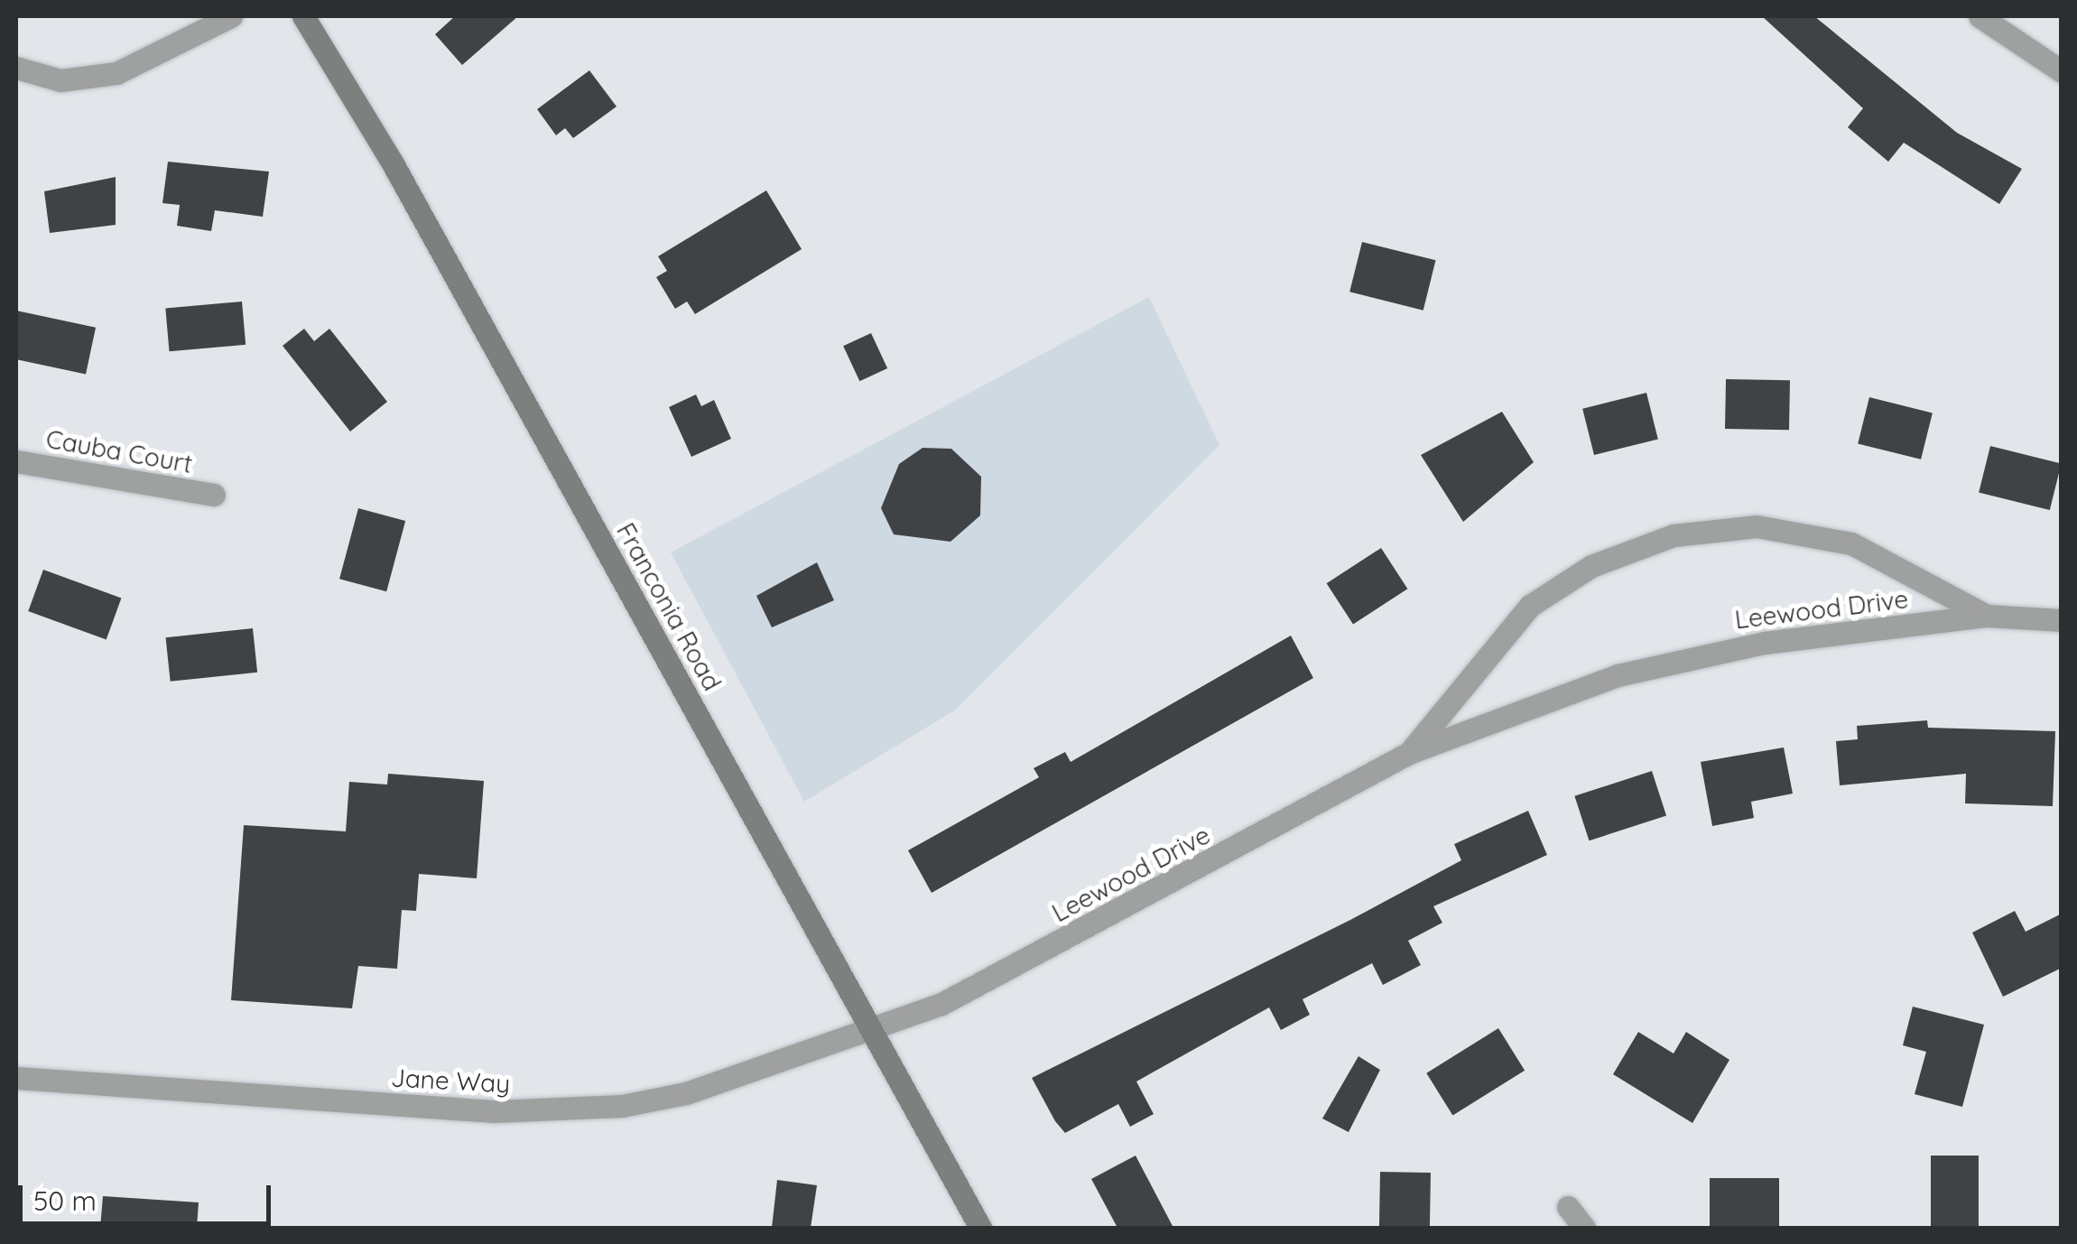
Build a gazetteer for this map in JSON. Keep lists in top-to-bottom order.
{
  "streets": {
    "main road": ["Franconia Road"],
    "street": ["Cauba Court", "Leewood Drive", "Jane Way"]
  },
  "crossings": [
    ["Franconia Road", "Leewood Drive"],
    ["Franconia Road", "Jane Way"],
    ["Leewood Drive", "Jane Way"]
  ],
  "scale_bar": "50 m"
}
